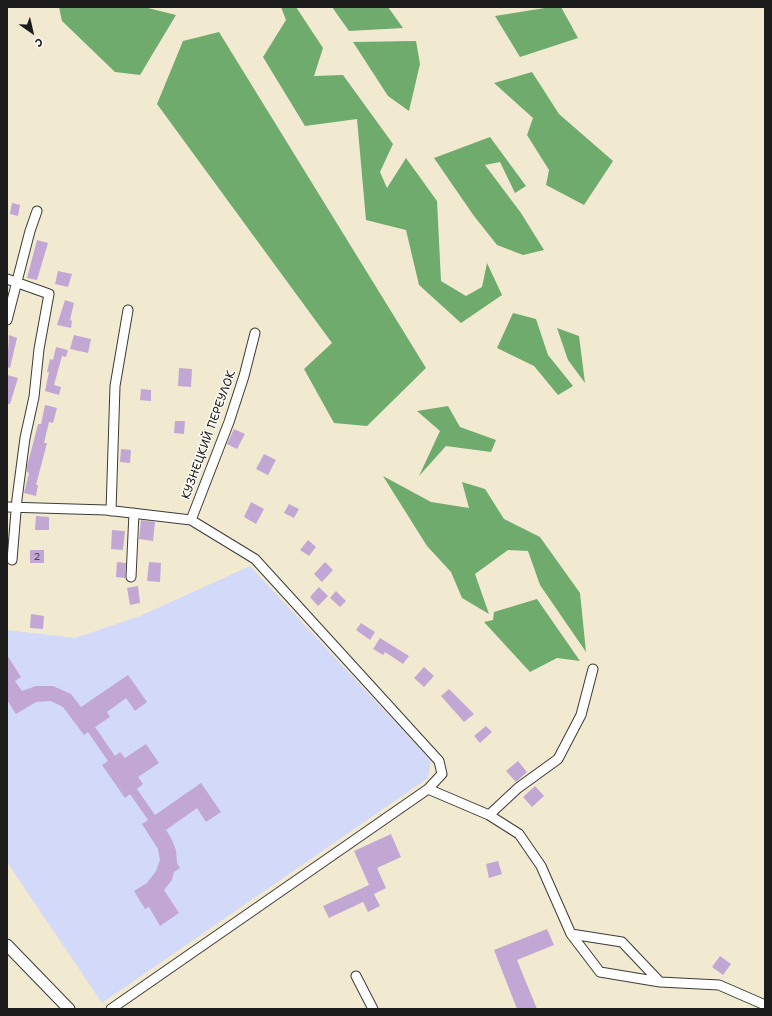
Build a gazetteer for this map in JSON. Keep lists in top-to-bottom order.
{
  "streets": {
    "street": ["КУЗНЕЦКИЙ ПЕРЕУЛОК"]
  },
  "house_numbers": ["2"],
  "north": "bottom right"
}
